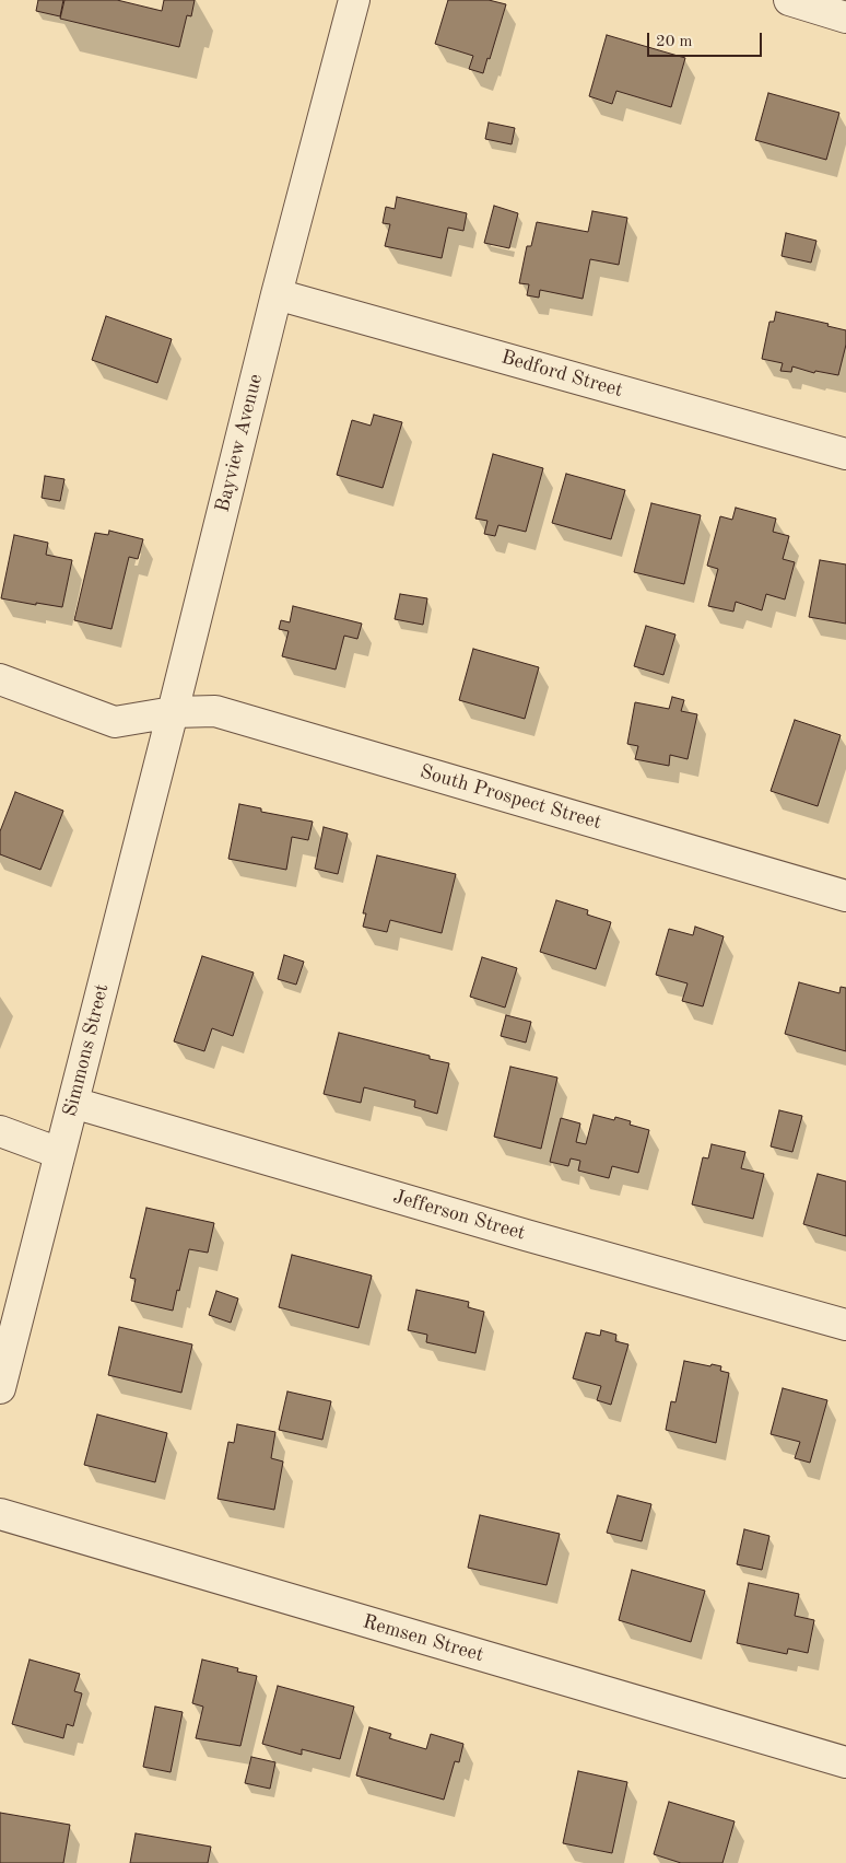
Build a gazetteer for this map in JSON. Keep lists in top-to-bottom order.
{
  "streets": {
    "street": [
      "Bedford Street",
      "Bayview Avenue",
      "South Prospect Street",
      "Simmons Street",
      "Jefferson Street",
      "Remsen Street"
    ]
  },
  "crossings": [
    ["Bedford Street", "Bayview Avenue"],
    ["Bayview Avenue", "South Prospect Street"],
    ["Bayview Avenue", "Simmons Street"],
    ["South Prospect Street", "Simmons Street"],
    ["Simmons Street", "Jefferson Street"]
  ],
  "scale_bar": "20 m"
}
